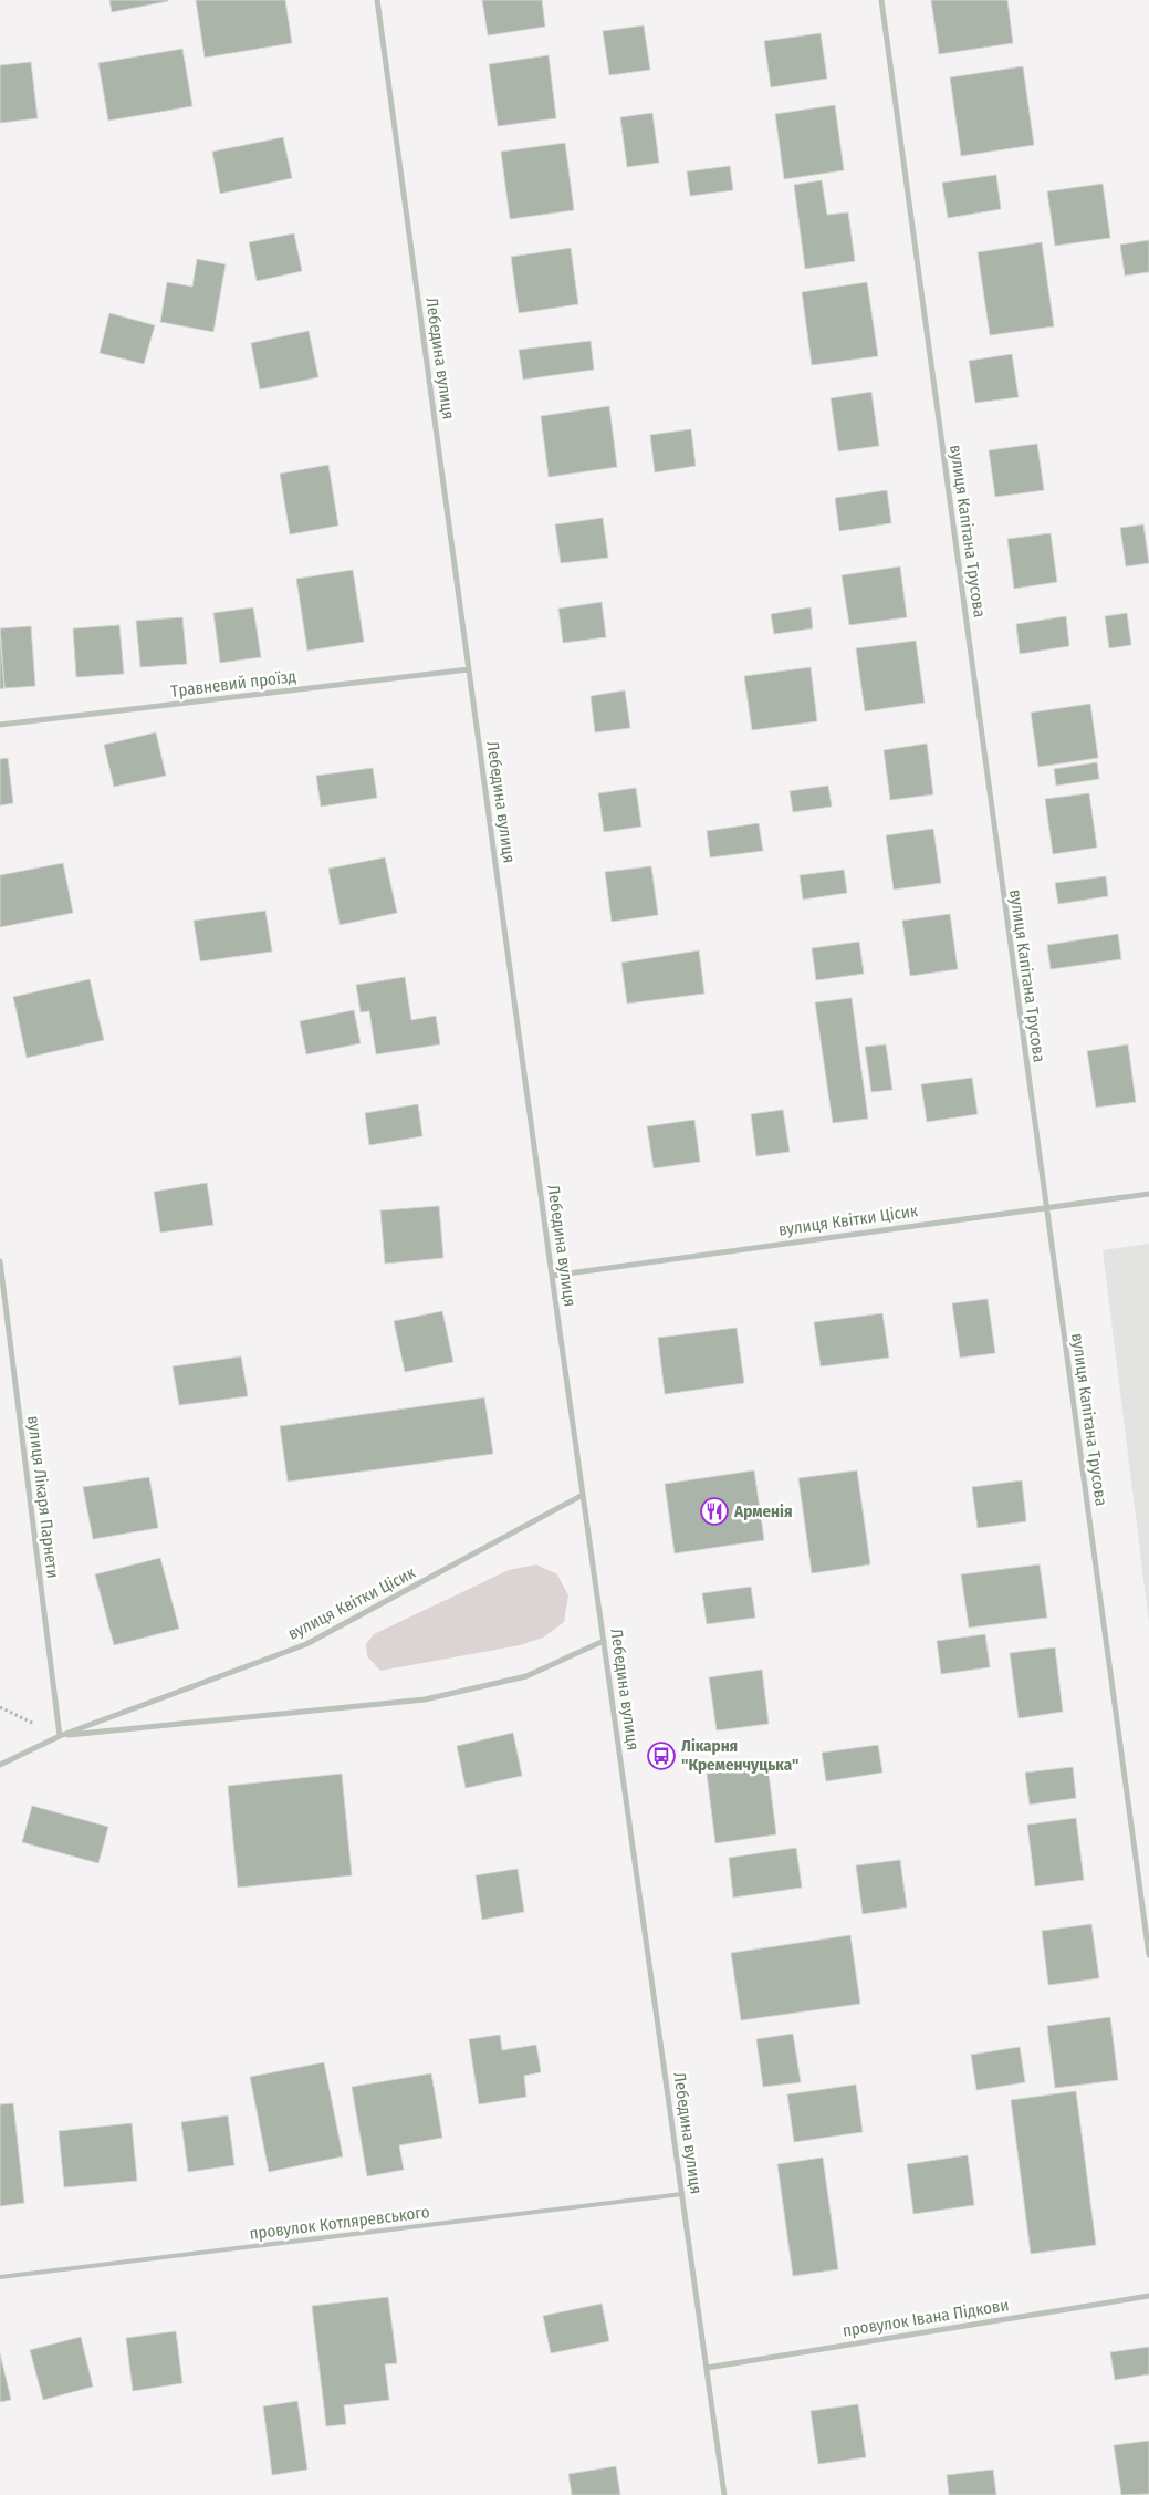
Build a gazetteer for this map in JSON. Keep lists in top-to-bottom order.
{
  "streets": {
    "street": [
      "Лебедина вулиця",
      "вулиця Капітана Трусова",
      "Травневий проїзд",
      "вулиця Квітки Цісик",
      "вулиця Лікаря Парнети",
      "провулок Івана Підкови"
    ],
    "lane": ["провулок Котляревського"]
  },
  "crossings": [
    ["Лебедина вулиця", "Травневий проїзд"],
    ["Лебедина вулиця", "вулиця Квітки Цісик"],
    ["Лебедина вулиця", "провулок Котляревського"],
    ["Лебедина вулиця", "провулок Івана Підкови"],
    ["вулиця Капітана Трусова", "вулиця Квітки Цісик"],
    ["вулиця Квітки Цісик", "вулиця Лікаря Парнети"]
  ],
  "places": {
    "restaurant": ["Арменія"],
    "bus stop": ["Лікарня \"Кременчуцька\""]
  }
}
